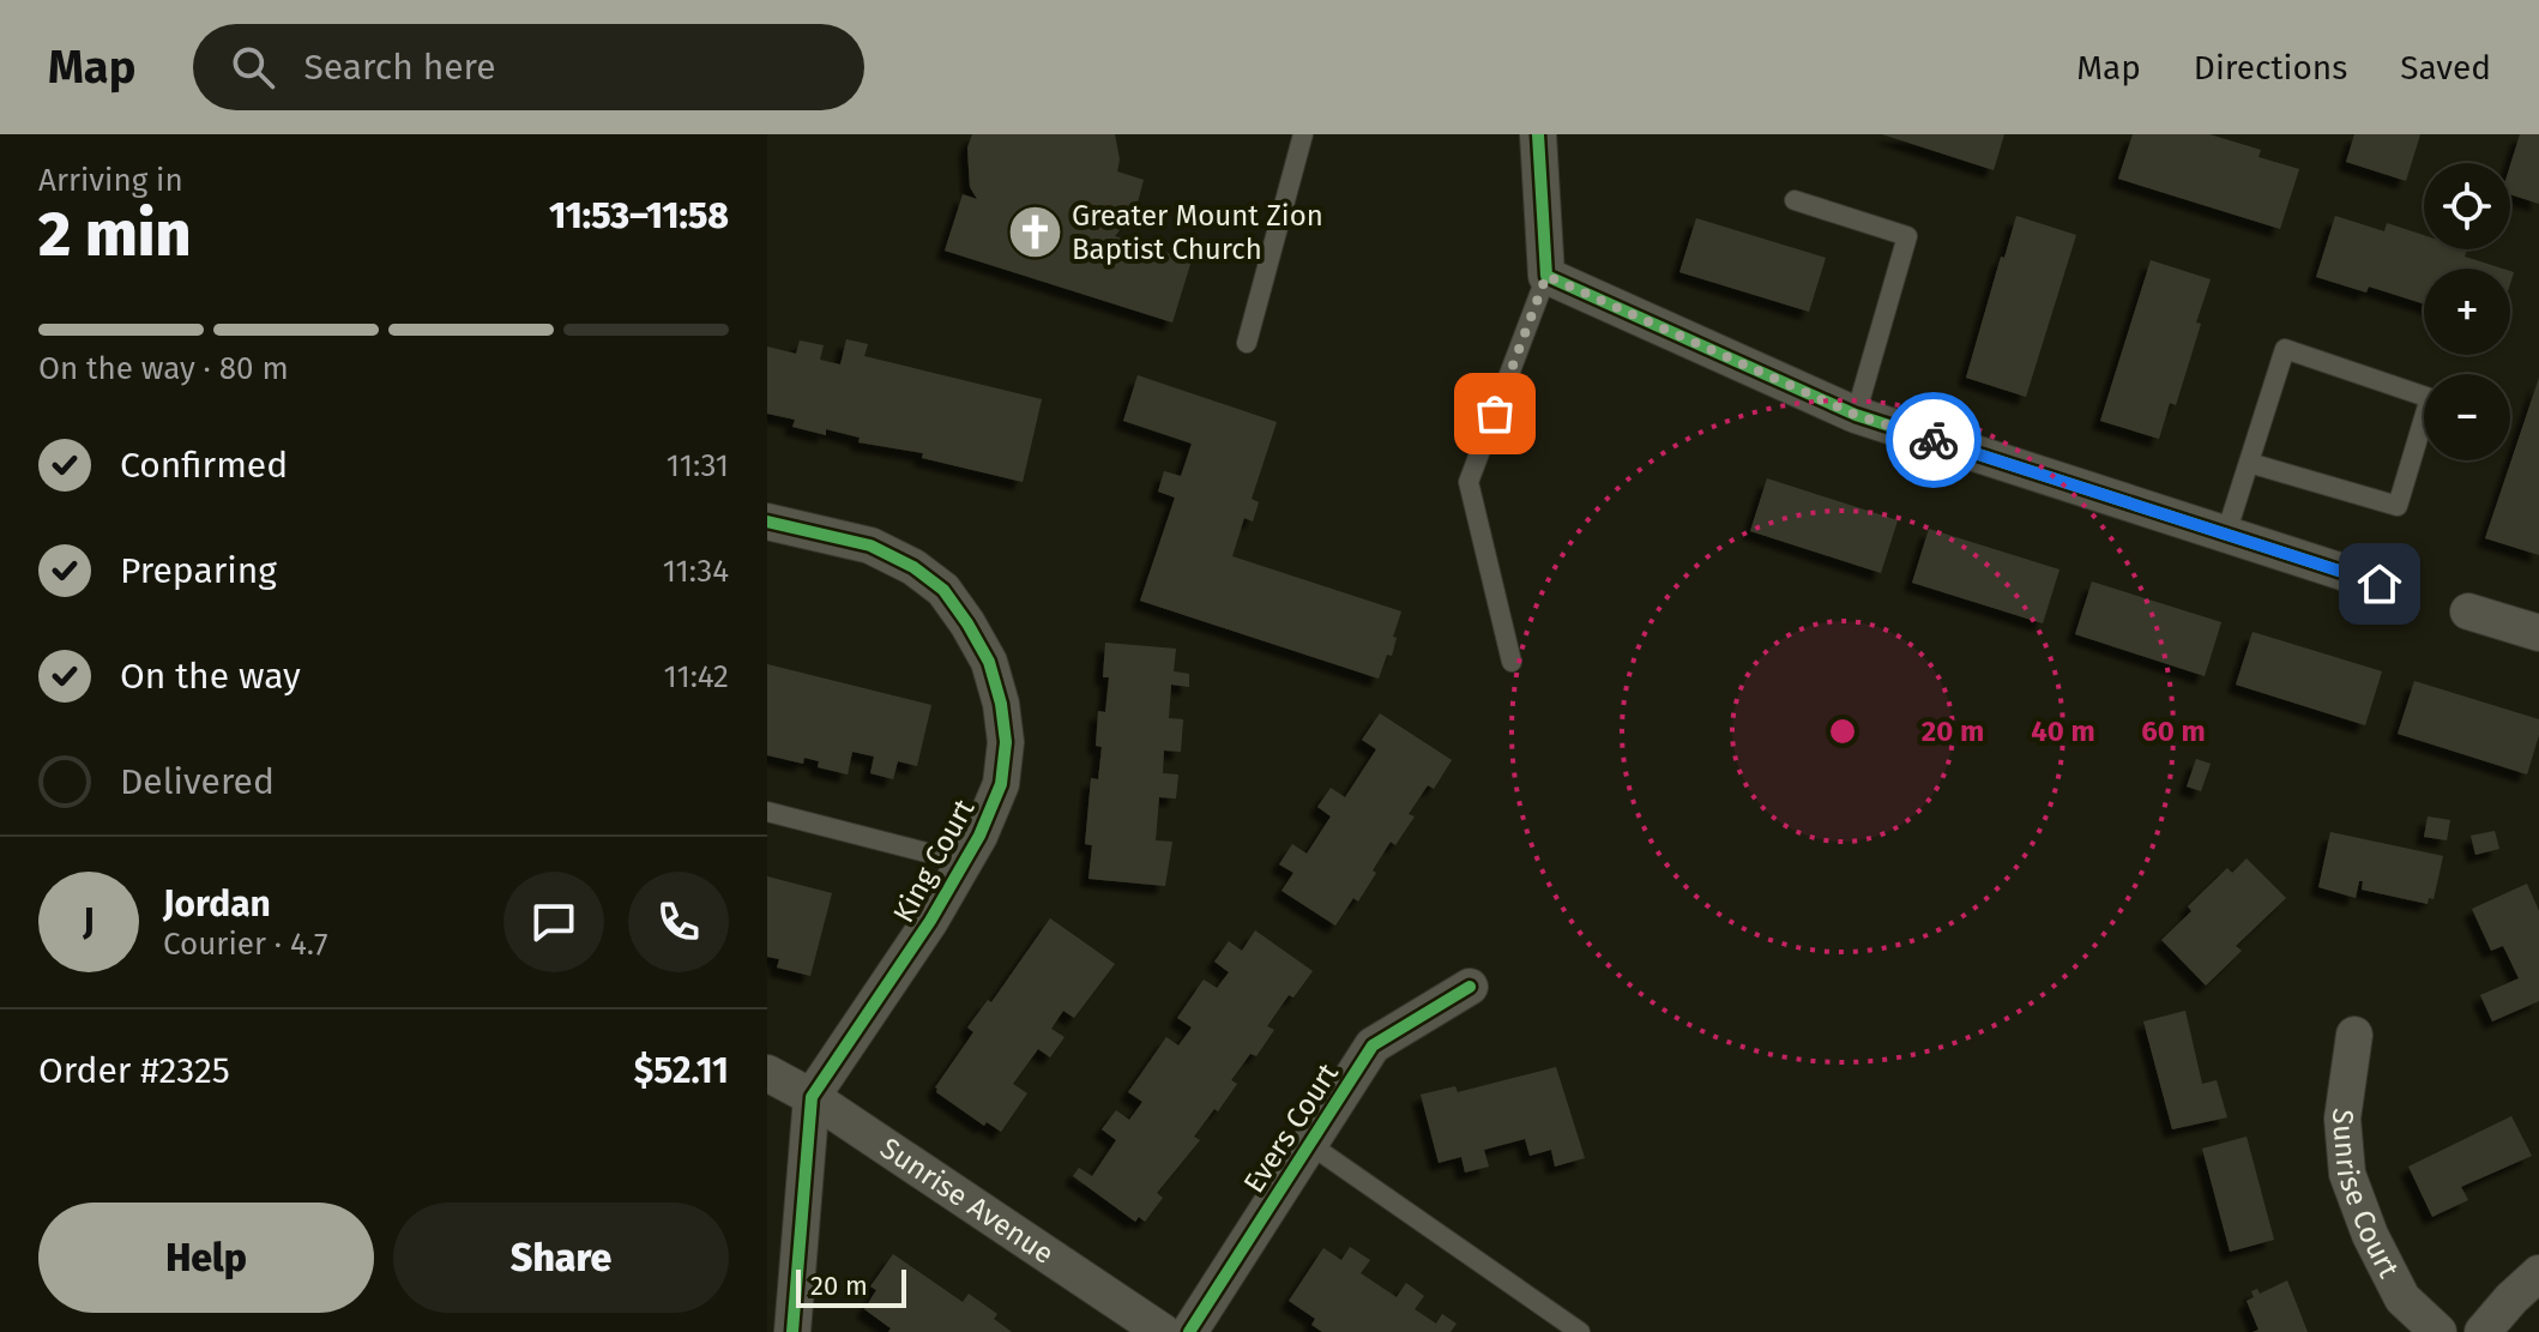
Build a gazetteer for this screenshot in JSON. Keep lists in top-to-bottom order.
{
  "streets": {
    "street": [
      "King Court",
      "Evers Court",
      "Sunrise Court",
      "Sunrise Avenue"
    ]
  },
  "crossings": [
    ["King Court", "Sunrise Avenue"]
  ],
  "places": {
    "church": ["Greater Mount Zion Baptist Church"]
  },
  "scale_bar": "20 m",
  "page": {
    "header": "Map",
    "search": "Search here",
    "nav": ["Map", "Directions", "Saved"],
    "heading": ["2 min", "Arriving in", "11:53–11:58"],
    "panel": [
      "Jordan",
      "Courier · 4.7",
      "Order #2325",
      "$52.11"
    ],
    "map_buttons": ["+", "−"],
    "bar": "On the way · 80 m",
    "list": [
      ["Confirmed", "11:31"],
      ["Preparing", "11:34"],
      ["On the way", "11:42"],
      "Delivered"
    ],
    "round": "J",
    "buttons": ["Help", "Share"],
    "scale": "20 m"
  },
  "rings": ["20 m", "40 m", "60 m"]
}
